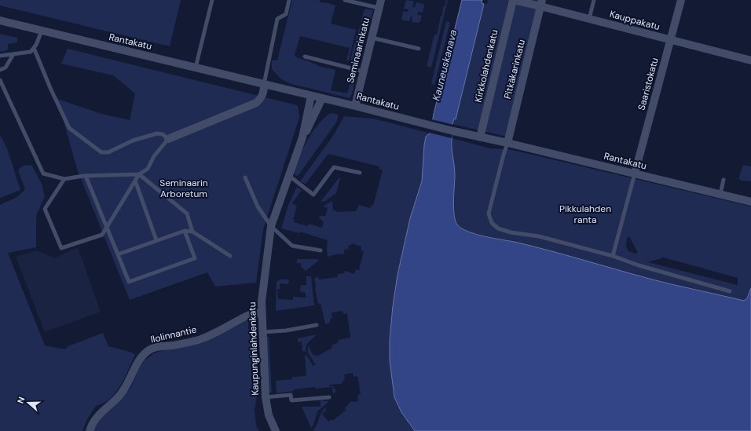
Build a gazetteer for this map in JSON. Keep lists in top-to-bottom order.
{
  "streets": {
    "street": [
      "Kauppakatu",
      "Rantakatu",
      "Seminaarinkatu",
      "Kirkkolahdenkatu",
      "Pitkäkarinkatu",
      "Saaristokatu",
      "Ilolinnantie",
      "Kaupunginlahdenkatu"
    ]
  },
  "crossings": [
    ["Kauppakatu", "Kirkkolahdenkatu"],
    ["Kauppakatu", "Pitkäkarinkatu"],
    ["Kauppakatu", "Saaristokatu"],
    ["Rantakatu", "Seminaarinkatu"],
    ["Rantakatu", "Kirkkolahdenkatu"],
    ["Rantakatu", "Pitkäkarinkatu"],
    ["Rantakatu", "Saaristokatu"],
    ["Rantakatu", "Kaupunginlahdenkatu"],
    ["Ilolinnantie", "Kaupunginlahdenkatu"]
  ],
  "water": ["Kauneuskanava"],
  "parks": ["Seminaarin Arboretum", "Pikkulahden ranta"],
  "north": "left"
}
